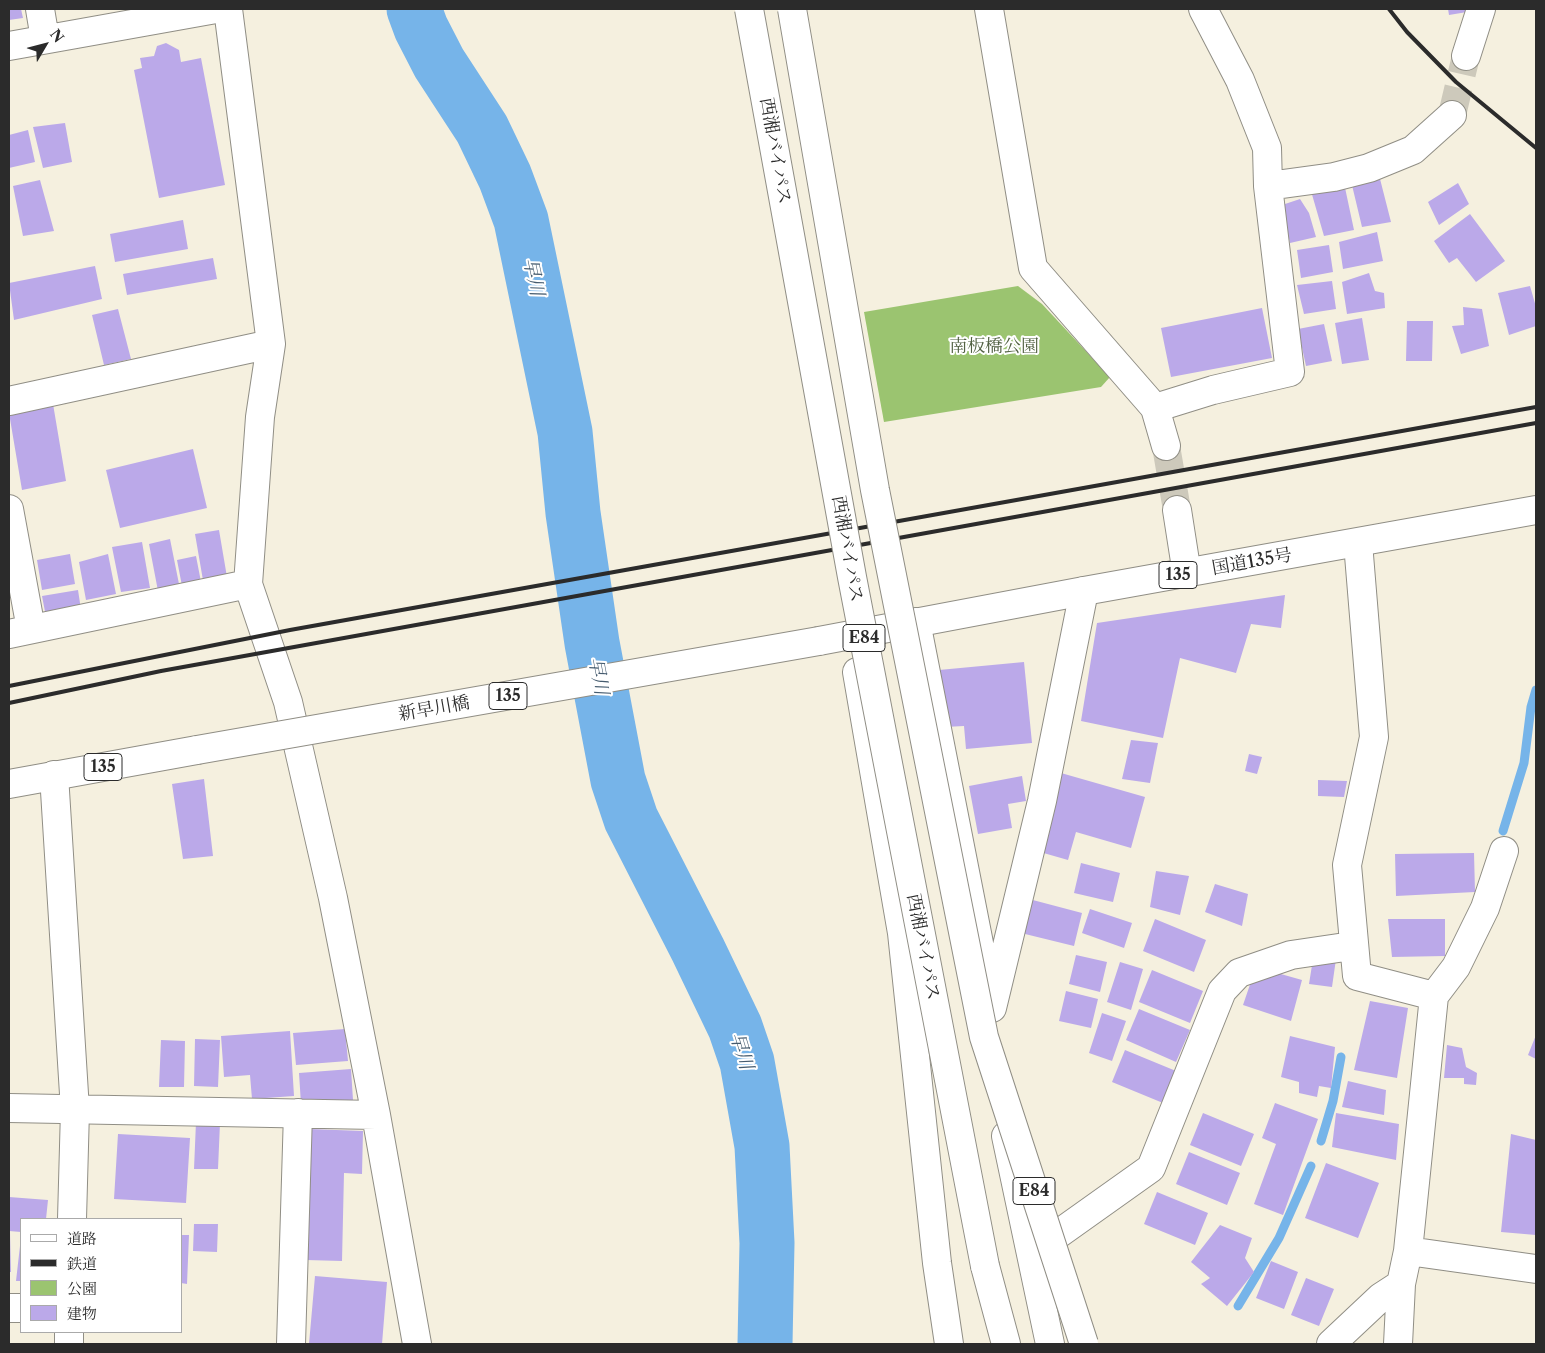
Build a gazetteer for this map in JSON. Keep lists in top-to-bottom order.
{
  "streets": {
    "main road": [
      "西湘バイパス",
      "国道135号",
      "135",
      "E84",
      "新早川橋"
    ]
  },
  "crossings": [
    ["西湘バイパス", "E84"],
    ["国道135号", "新早川橋"],
    ["135", "新早川橋"]
  ],
  "water": ["早川"],
  "parks": ["南板橋公園"],
  "legend": [
    "道路",
    "鉄道",
    "公園",
    "建物"
  ],
  "north": "top right"
}
